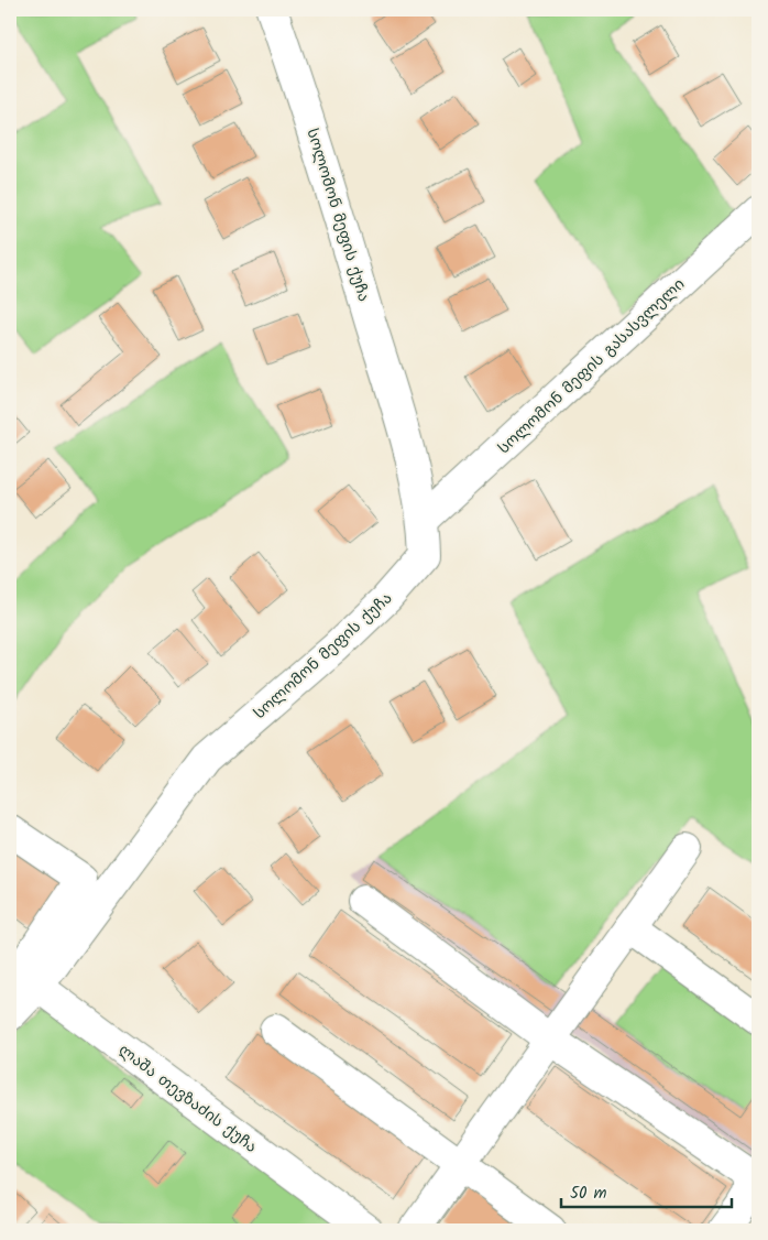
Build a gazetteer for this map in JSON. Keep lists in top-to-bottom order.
{
  "streets": {
    "street": ["სოლომონ მეფის ქუჩა", "სოლომონ მეფის გასასვლელი", "ლაშა თევზაძის ქუჩა"]
  },
  "crossings": [
    ["სოლომონ მეფის ქუჩა", "სოლომონ მეფის გასასვლელი"],
    ["სოლომონ მეფის ქუჩა", "ლაშა თევზაძის ქუჩა"]
  ],
  "scale_bar": "50 m"
}
